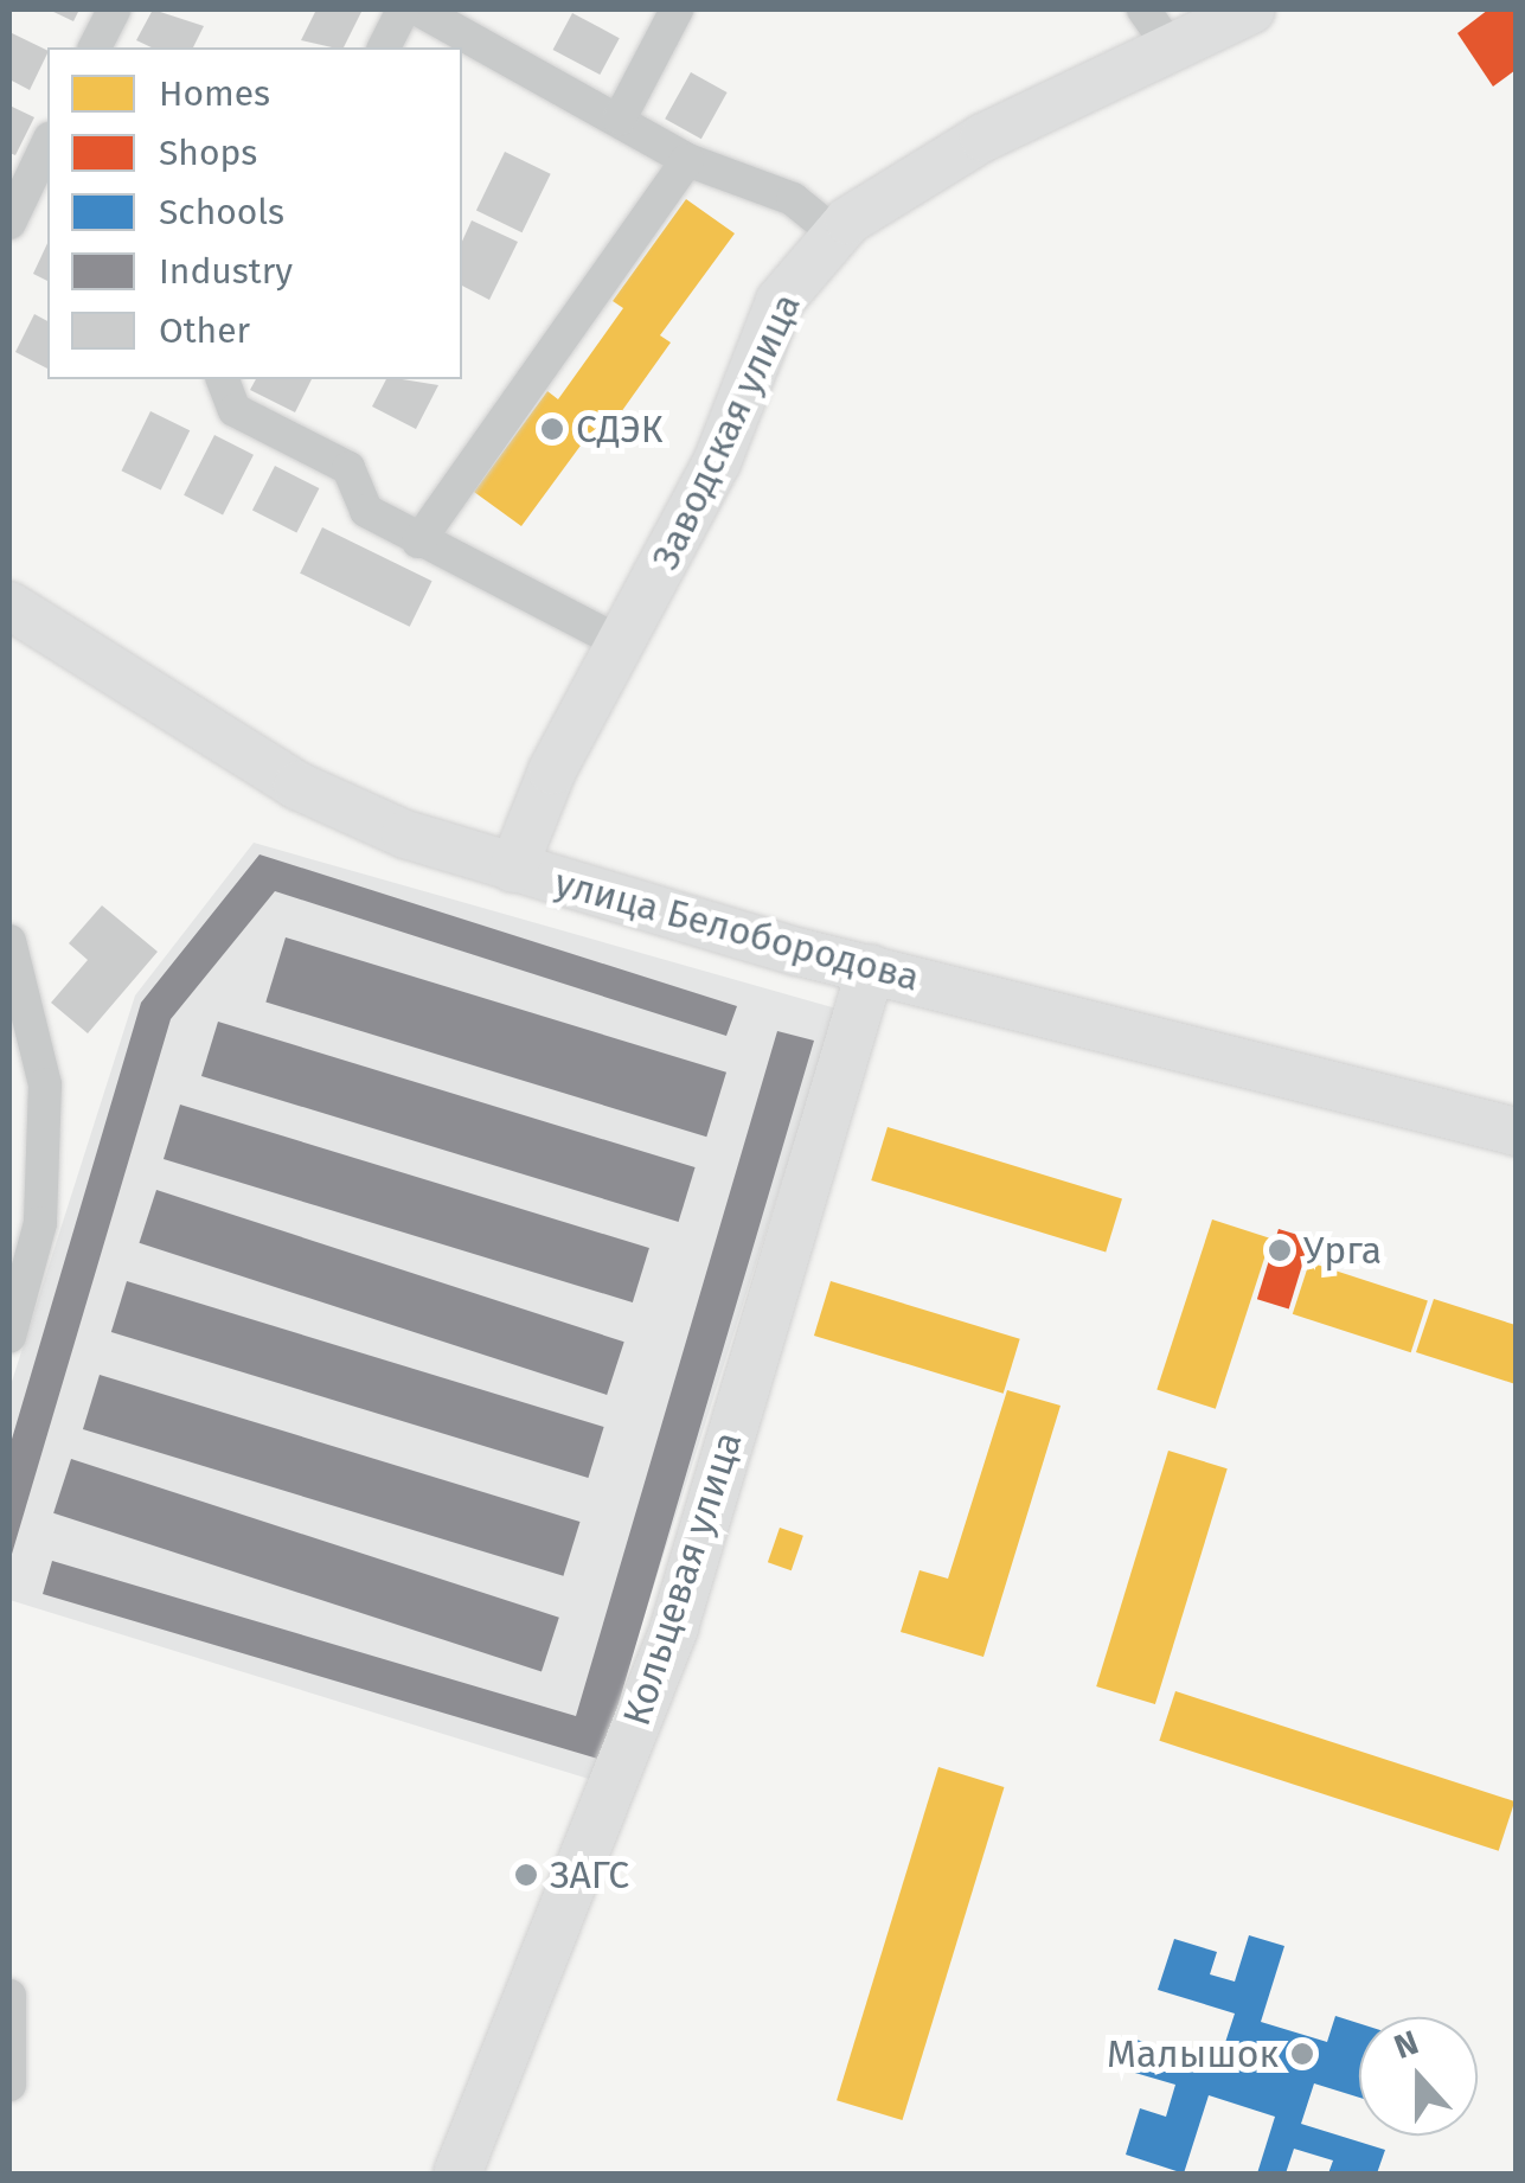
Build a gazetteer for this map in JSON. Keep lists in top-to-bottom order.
{
  "streets": {
    "street": ["Заводская улица", "улица Белобородова", "Кольцевая улица"]
  },
  "crossings": [
    ["Заводская улица", "улица Белобородова"],
    ["улица Белобородова", "Кольцевая улица"]
  ],
  "places": [
    "СДЭК",
    "Урга",
    "ЗАГС",
    "Малышок"
  ],
  "legend": [
    "Homes",
    "Shops",
    "Schools",
    "Industry",
    "Other"
  ],
  "north": "top"
}
